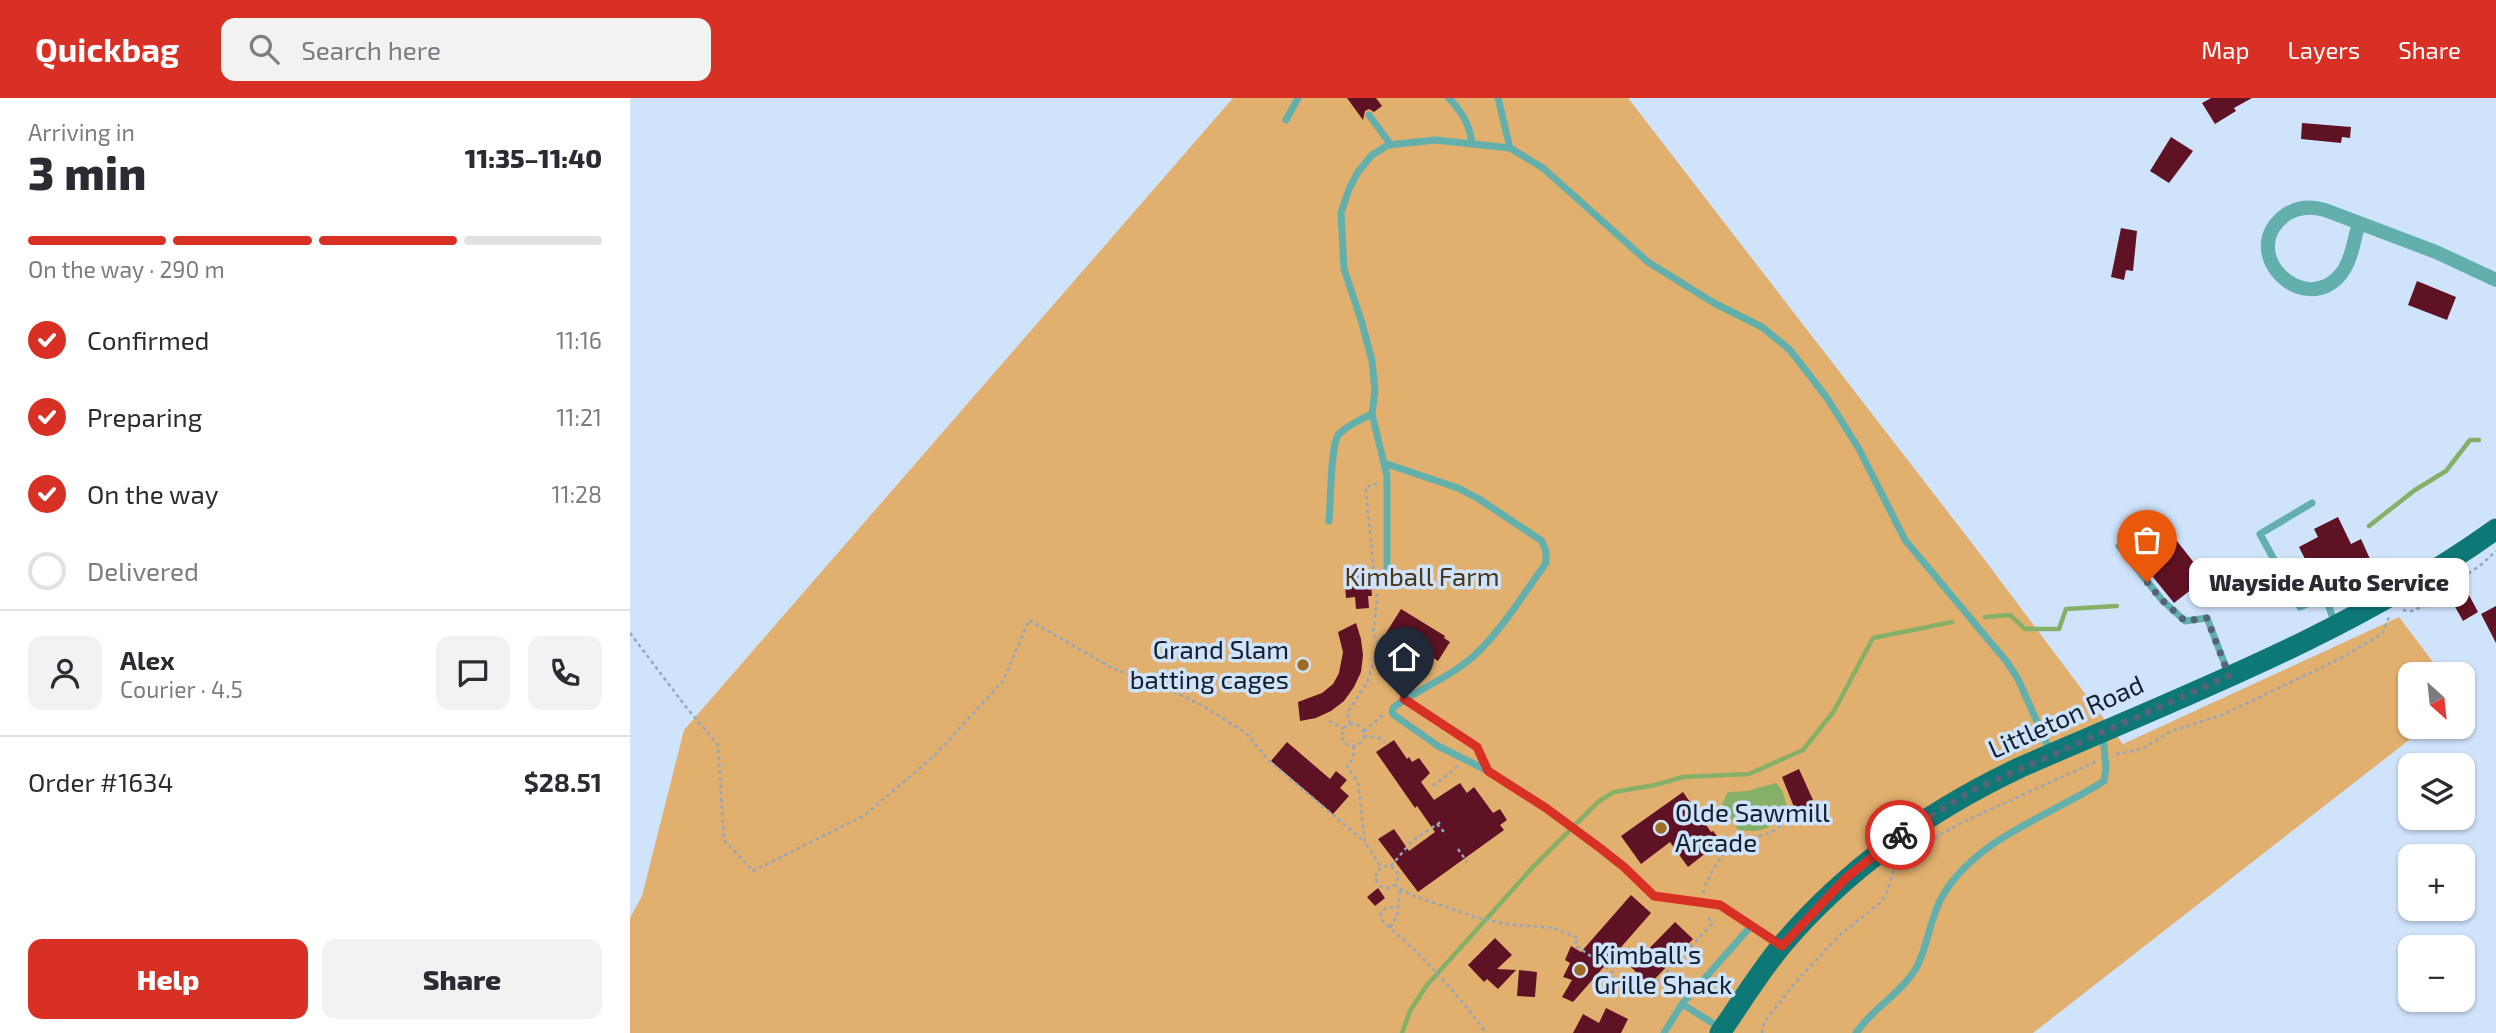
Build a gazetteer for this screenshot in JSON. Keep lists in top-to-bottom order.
{
  "streets": {
    "main road": ["Littleton Road"]
  },
  "parks": ["Kimball Farm"],
  "places": [
    "Wayside Auto Service",
    "Grand Slam batting cages",
    "Olde Sawmill Arcade",
    "Kimball's Grille Shack"
  ],
  "north": "bottom right",
  "page": {
    "header": "Quickbag",
    "search": "Search here",
    "nav": ["Map", "Layers", "Share"],
    "heading": ["3 min", "Arriving in", "11:35–11:40"],
    "panel": [
      "Alex",
      "Courier · 4.5",
      "Order #1634",
      "$28.51"
    ],
    "bar": "On the way · 290 m",
    "list": [
      ["Confirmed", "11:16"],
      ["Preparing", "11:21"],
      ["On the way", "11:28"],
      "Delivered"
    ],
    "bubble": "Wayside Auto Service",
    "map_buttons": ["+", "−"],
    "buttons": ["Help", "Share"]
  }
}
